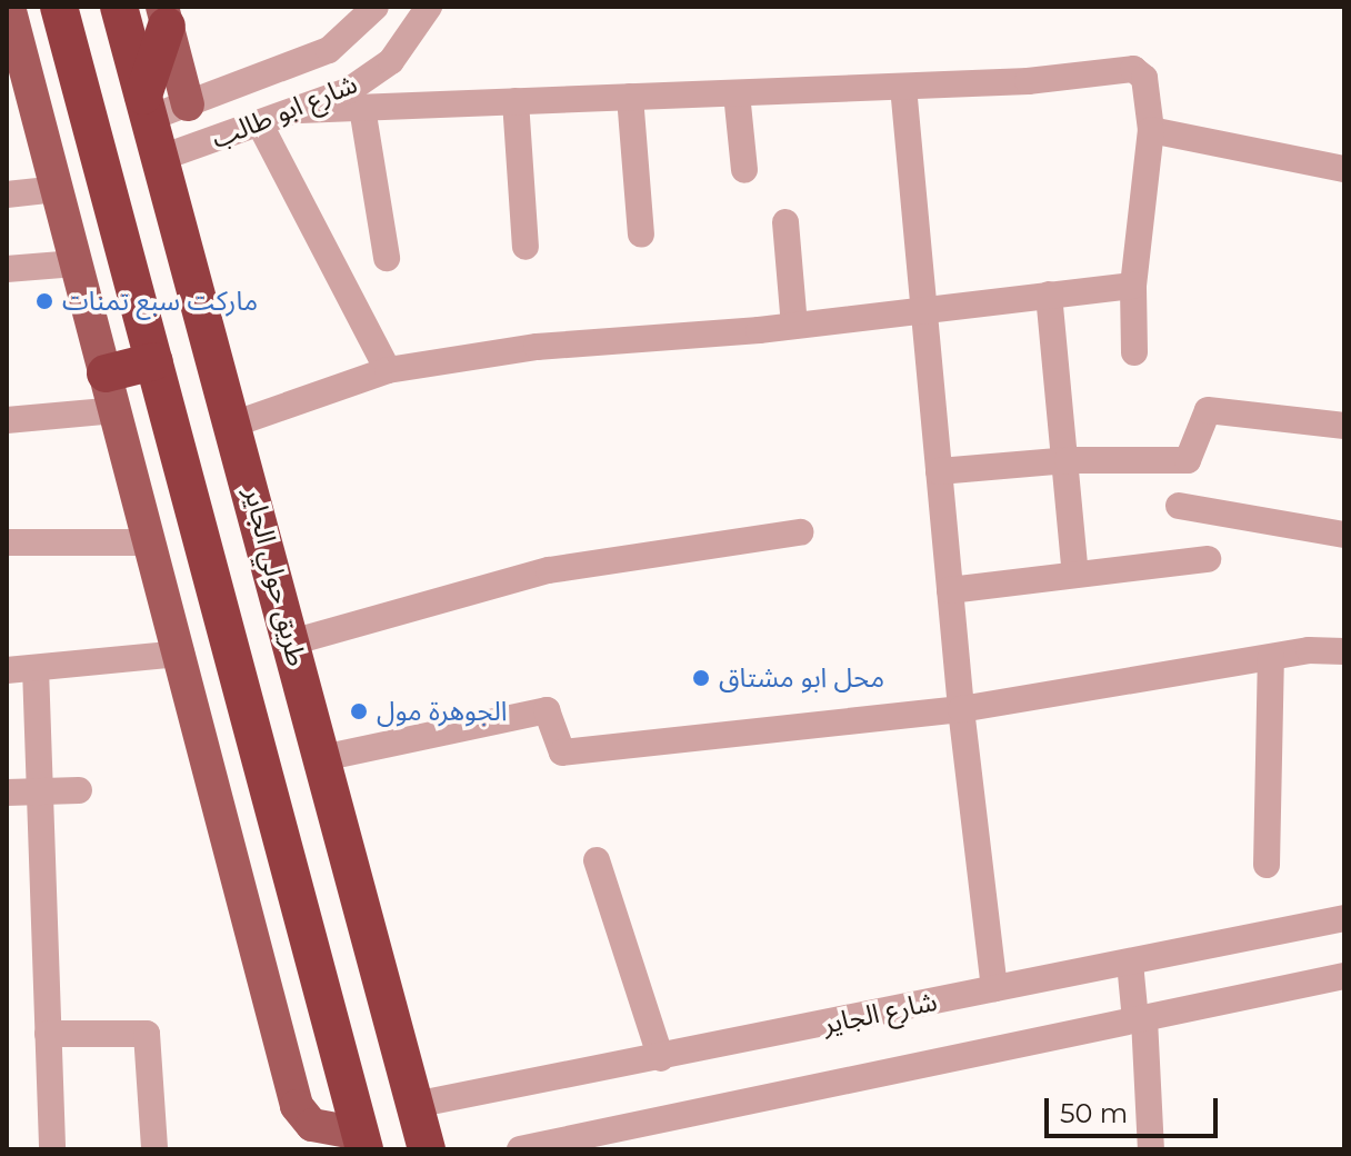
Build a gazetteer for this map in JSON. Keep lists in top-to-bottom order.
{
  "streets": {
    "highway": ["طريق حولي الجاير"],
    "street": ["شارع ابو طالب", "شارع الجاير"]
  },
  "crossings": [
    ["شارع ابو طالب", "طريق حولي الجاير"],
    ["طريق حولي الجاير", "شارع الجاير"]
  ],
  "places": ["ماركت سبع تمنات", "محل ابو مشتاق", "الجوهرة مول"],
  "scale_bar": "50 m"
}
